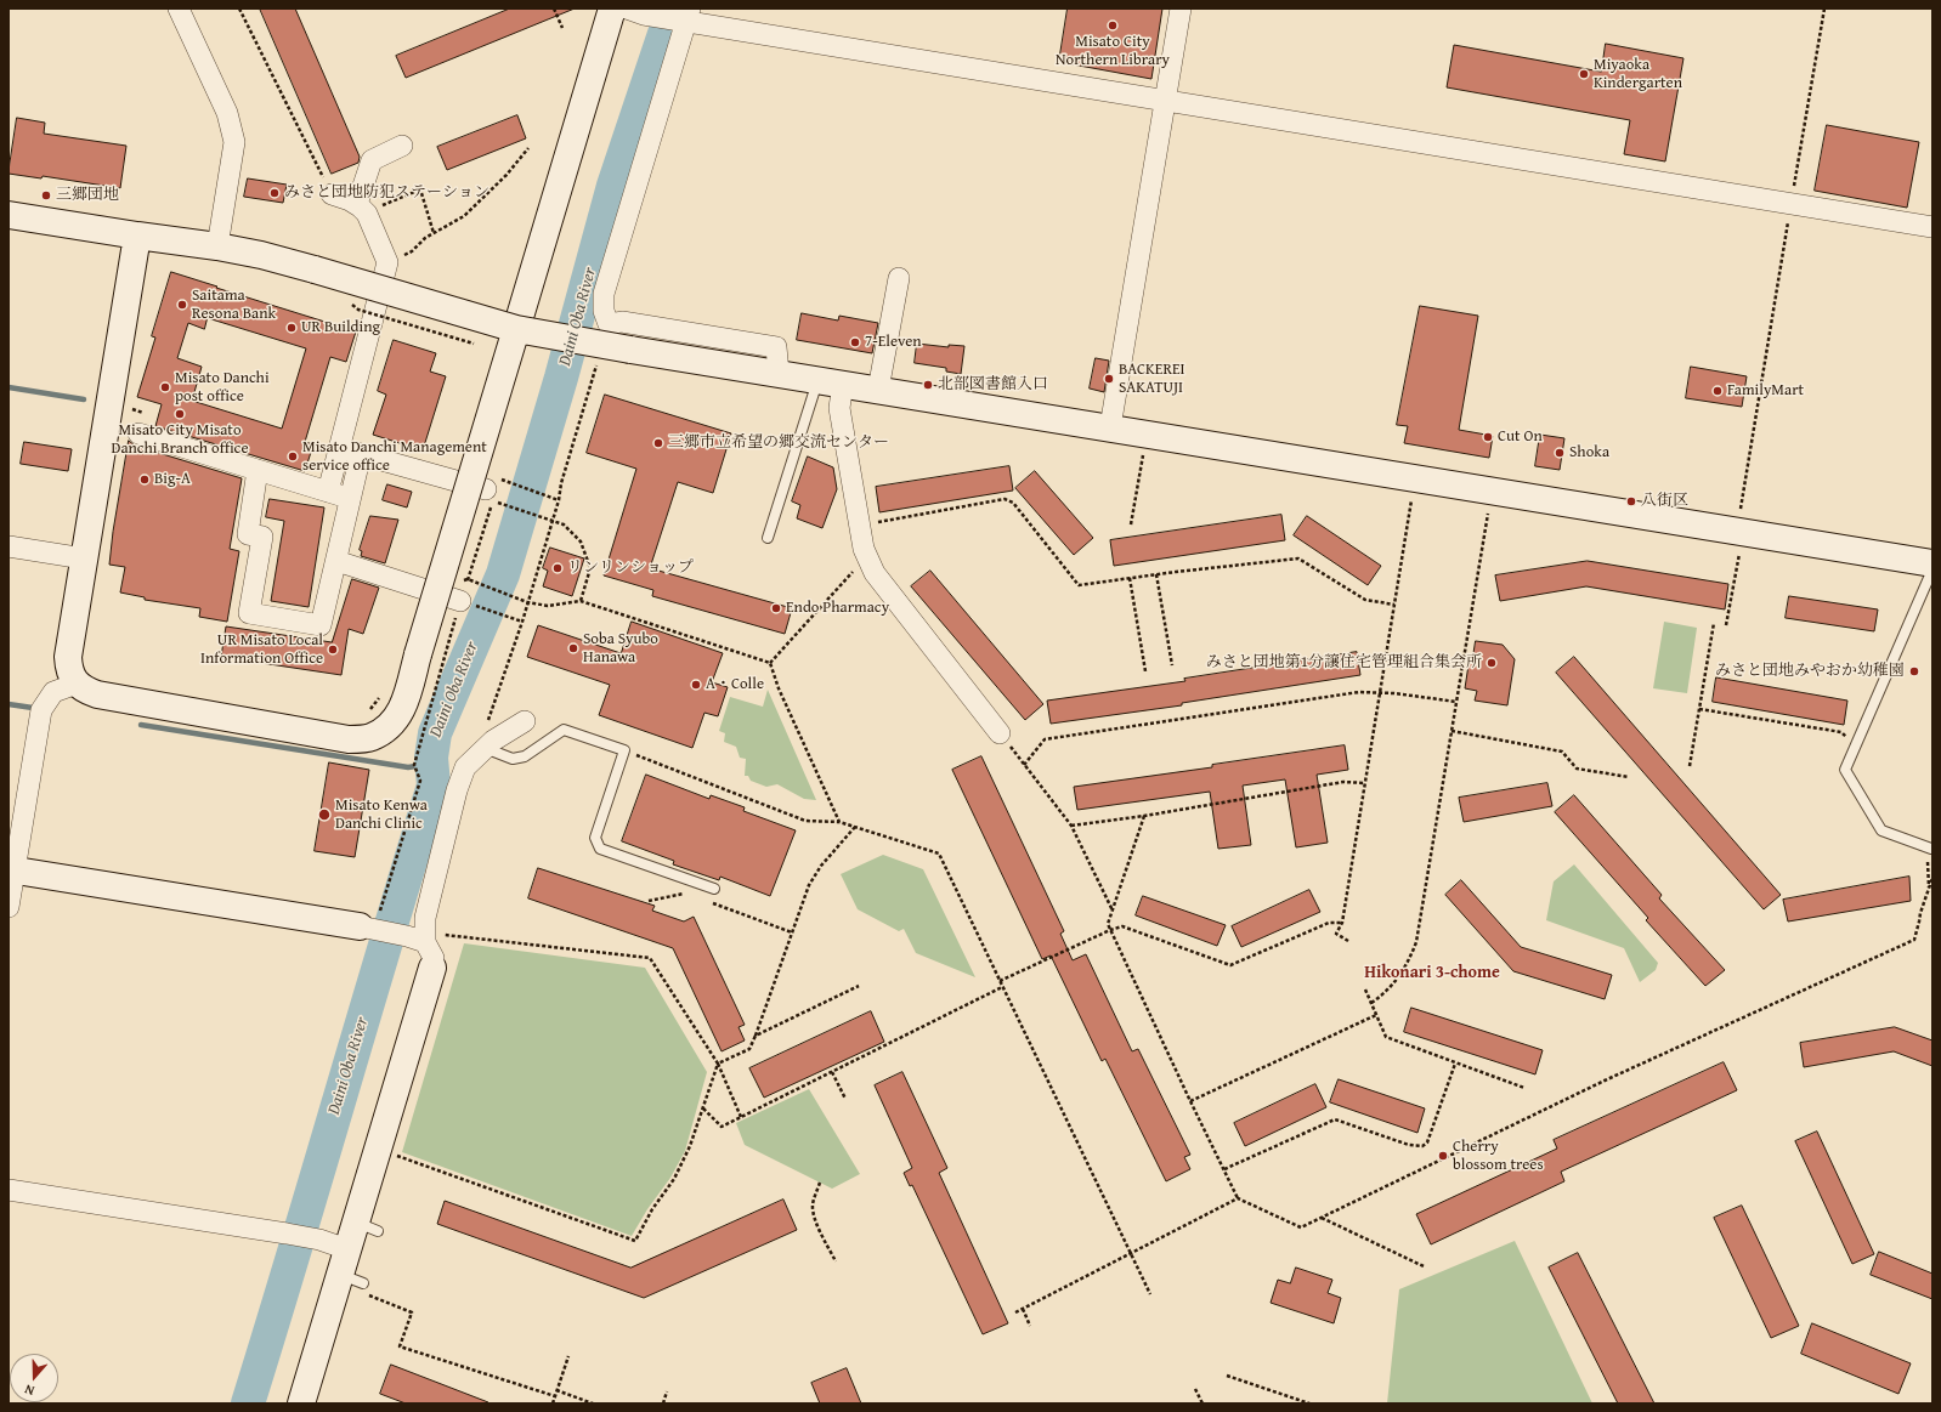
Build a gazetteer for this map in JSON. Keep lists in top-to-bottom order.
{
  "districts": ["Hikonari 3-chome"],
  "water": ["Daini Oba River"],
  "places": [
    "Misato City Northern Library",
    "Miyaoka Kindergarten",
    "みさと団地防犯ステーション",
    "三郷団地",
    "Saitama Resona Bank",
    "UR Building",
    "7-Eleven",
    "BACKEREI SAKATUJI",
    "北部図書館入口",
    "Misato Danchi post office",
    "FamilyMart",
    "Misato City Misato Danchi Branch office",
    "Cut On",
    "三郷市立希望の郷交流センター",
    "Shoka",
    "Misato Danchi Management service office",
    "Big-A",
    "八街区",
    "リンリンショップ",
    "Endo Pharmacy",
    "Soba Syubo Hanawa",
    "UR Misato Local Information Office",
    "みさと団地第1分譲住宅管理組合集会所",
    "みさと団地みやおか幼稚園",
    "A・Colle",
    "Misato Kenwa Danchi Clinic",
    "Cherry blossom trees"
  ],
  "north": "bottom"
}
